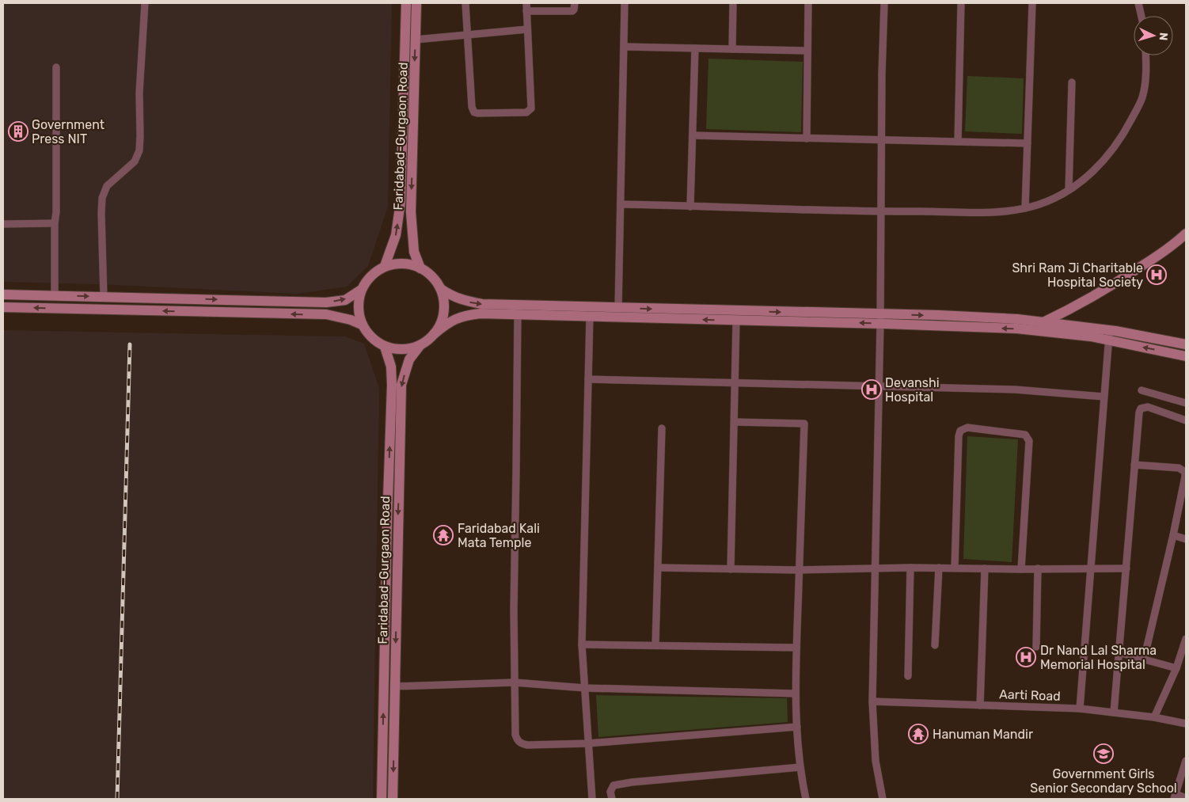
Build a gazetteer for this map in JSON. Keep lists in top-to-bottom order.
{
  "streets": {
    "street": ["Faridabad-Gurgaon Road", "Aarti Road"]
  },
  "places": {
    "building": ["Government Press NIT"],
    "hospital": ["Shri Ram Ji Charitable Hospital Society", "Devanshi Hospital", "Dr Nand Lal Sharma Memorial Hospital"],
    "temple": ["Faridabad Kali Mata Temple", "Hanuman Mandir"],
    "school or university": ["Government Girls Senior Secondary School"]
  },
  "north": "right"
}
